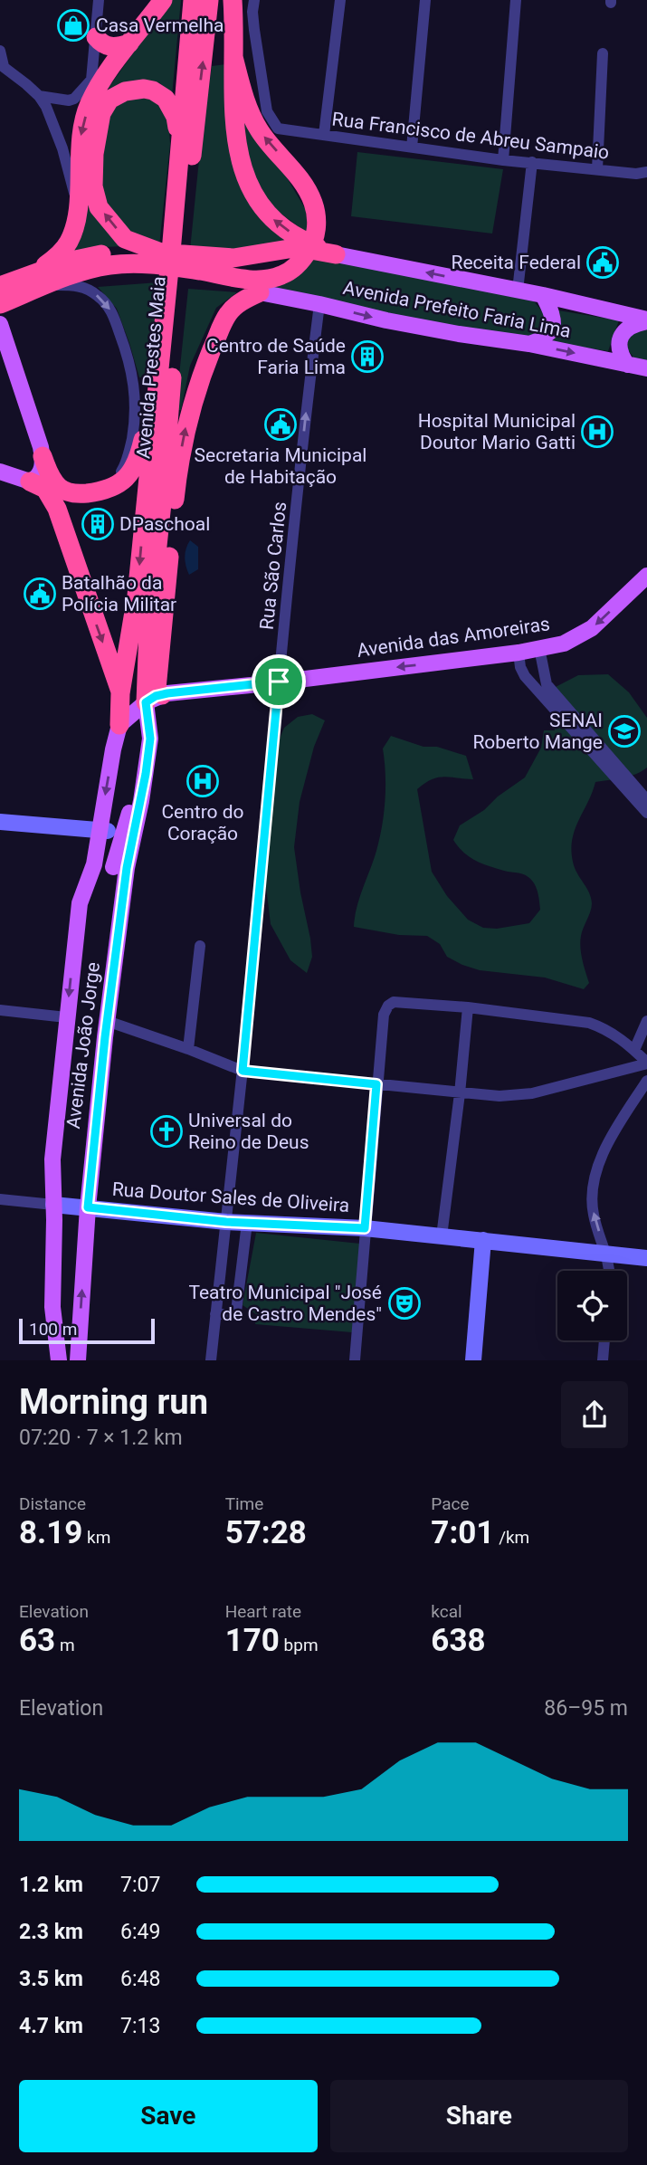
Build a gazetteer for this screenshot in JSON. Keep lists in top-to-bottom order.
{
  "streets": {
    "highway": ["Avenida Prestes Maia", "Avenida João Jorge"],
    "main road": ["Avenida Prefeito Faria Lima", "Avenida das Amoreiras", "Rua Doutor Sales de Oliveira"],
    "street": ["Rua Francisco de Abreu Sampaio", "Rua São Carlos"]
  },
  "crossings": [
    ["Avenida Prefeito Faria Lima", "Rua São Carlos"],
    ["Avenida Prestes Maia", "Avenida João Jorge"],
    ["Rua São Carlos", "Avenida das Amoreiras"],
    ["Rua São Carlos", "Rua Doutor Sales de Oliveira"],
    ["Avenida João Jorge", "Rua Doutor Sales de Oliveira"]
  ],
  "one_way": ["Rua São Carlos", "Avenida das Amoreiras"],
  "places": {
    "shop": ["Casa Vermelha"],
    "public building": ["Receita Federal", "Secretaria Municipal de Habitação", "Batalhão da Polícia Militar"],
    "building": ["Centro de Saúde Faria Lima", "DPaschoal"],
    "hospital": ["Hospital Municipal Doutor Mario Gatti", "Centro do Coração"],
    "school or university": ["SENAI Roberto Mange"],
    "church": ["Universal do Reino de Deus"],
    "theatre": ["Teatro Municipal \"José de Castro Mendes\""]
  },
  "scale_bar": "100 m",
  "page": {
    "scale": "100 m",
    "heading": ["Morning run", "07:20 · 7 × 1.2 km"],
    "stats": [
      ["Distance", "8.19 km"],
      ["Time", "57:28"],
      ["Pace", "7:01 /km"],
      ["Elevation", "63 m"],
      ["Heart rate", "170 bpm"],
      ["kcal", "638"]
    ],
    "chart": ["Elevation", "86–95 m"],
    "list": [
      {
        "name": "1.2 km",
        "note": "7:07"
      },
      {
        "name": "2.3 km",
        "note": "6:49"
      },
      {
        "name": "3.5 km",
        "note": "6:48"
      },
      {
        "name": "4.7 km",
        "note": "7:13"
      }
    ],
    "buttons": ["Save", "Share"]
  }
}
